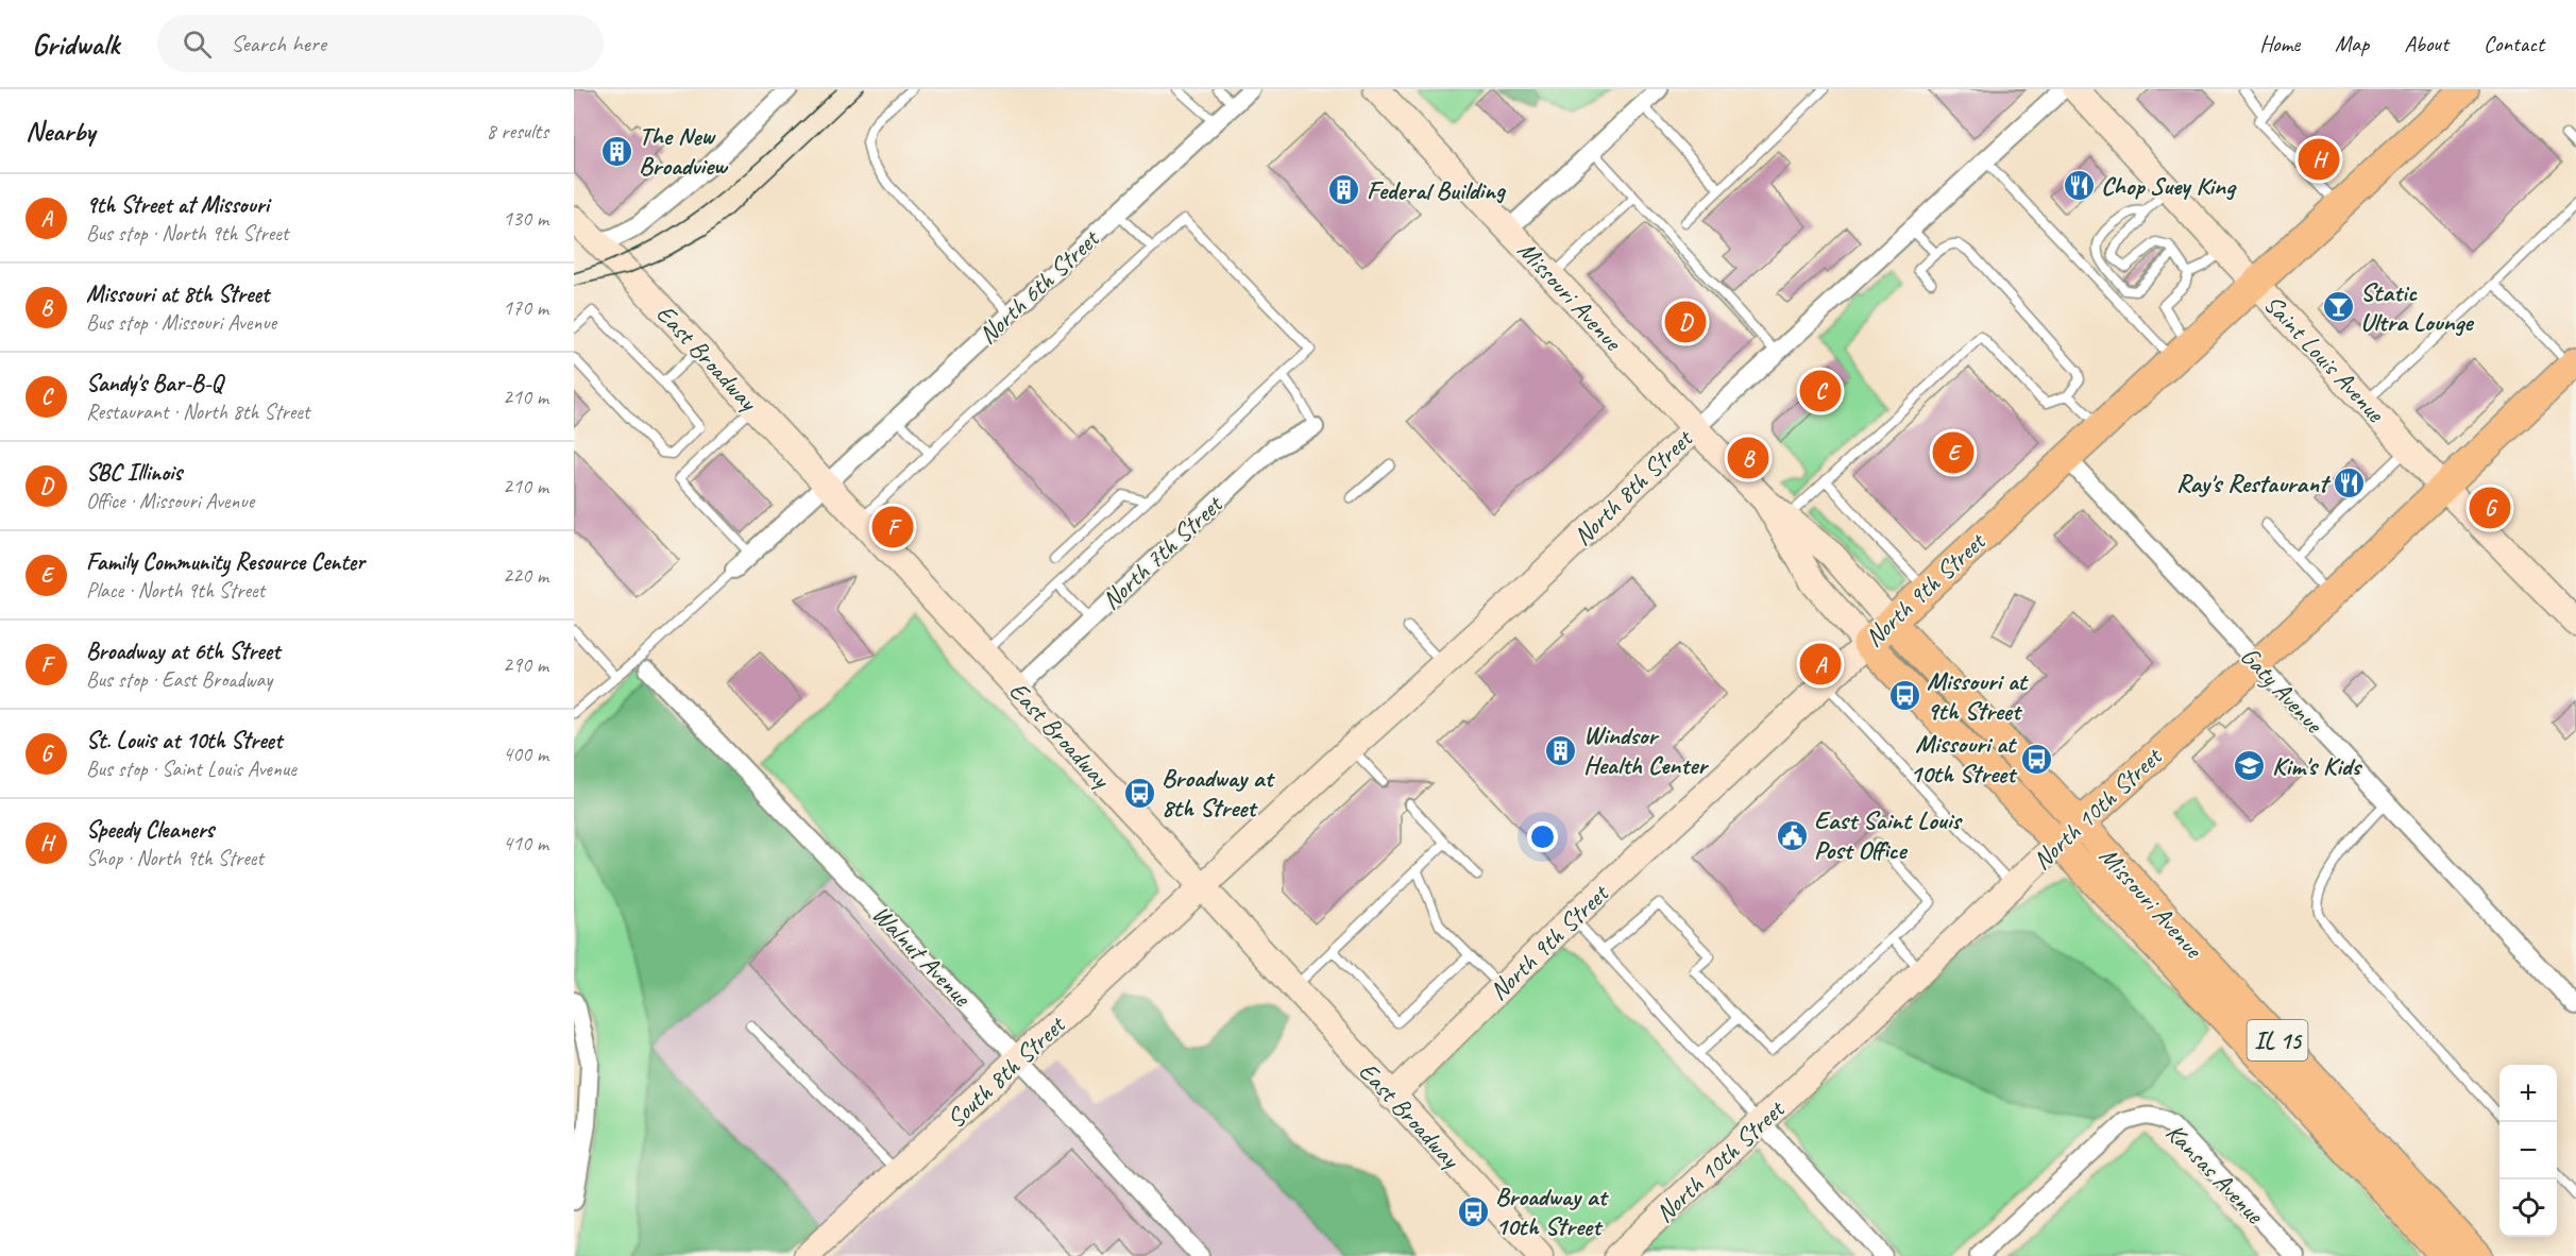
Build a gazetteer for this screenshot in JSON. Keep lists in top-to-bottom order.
{
  "streets": {
    "main road": [
      "Missouri Avenue",
      "East Broadway",
      "Saint Louis Avenue",
      "North 8th Street",
      "North 9th Street",
      "North 10th Street",
      "IL 15",
      "South 8th Street"
    ],
    "street": [
      "North 6th Street",
      "North 7th Street",
      "Gaty Avenue",
      "Walnut Avenue",
      "Kansas Avenue"
    ]
  },
  "crossings": [
    ["North 6th Street", "East Broadway"],
    ["Missouri Avenue", "North 8th Street"],
    ["Missouri Avenue", "North 9th Street"],
    ["Missouri Avenue", "North 10th Street"],
    ["East Broadway", "North 8th Street"],
    ["East Broadway", "North 7th Street"],
    ["East Broadway", "North 9th Street"],
    ["East Broadway", "South 8th Street"],
    ["Saint Louis Avenue", "North 9th Street"],
    ["Saint Louis Avenue", "North 10th Street"],
    ["North 8th Street", "South 8th Street"],
    ["North 9th Street", "Gaty Avenue"],
    ["Gaty Avenue", "North 10th Street"],
    ["Walnut Avenue", "South 8th Street"]
  ],
  "places": {
    "building": ["The New Broadview", "Federal Building", "Windsor Health Center"],
    "restaurant": ["Chop Suey King", "Ray's Restaurant"],
    "bar": ["Static Ultra Lounge"],
    "bus stop": [
      "Missouri at 9th Street",
      "Missouri at 10th Street",
      "Broadway at 8th Street",
      "Broadway at 10th Street"
    ],
    "school or university": ["Kim's Kids"],
    "public building": ["East Saint Louis Post Office"]
  },
  "page": {
    "header": "Gridwalk",
    "search": "Search here",
    "nav": [
      "Home",
      "Map",
      "About",
      "Contact"
    ],
    "heading": ["Nearby", "8 results"],
    "pins": [
      "H",
      "D",
      "C",
      "E",
      "B",
      "G",
      "F",
      "A"
    ],
    "list": [
      {
        "mark": "A",
        "name": "9th Street at Missouri",
        "note": "Bus stop · North 9th Street",
        "value": "130 m"
      },
      {
        "mark": "B",
        "name": "Missouri at 8th Street",
        "note": "Bus stop · Missouri Avenue",
        "value": "170 m"
      },
      {
        "mark": "C",
        "name": "Sandy's Bar-B-Q",
        "note": "Restaurant · North 8th Street",
        "value": "210 m"
      },
      {
        "mark": "D",
        "name": "SBC Illinois",
        "note": "Office · Missouri Avenue",
        "value": "210 m"
      },
      {
        "mark": "E",
        "name": "Family Community Resource Center",
        "note": "Place · North 9th Street",
        "value": "220 m"
      },
      {
        "mark": "F",
        "name": "Broadway at 6th Street",
        "note": "Bus stop · East Broadway",
        "value": "290 m"
      },
      {
        "mark": "G",
        "name": "St. Louis at 10th Street",
        "note": "Bus stop · Saint Louis Avenue",
        "value": "400 m"
      },
      {
        "mark": "H",
        "name": "Speedy Cleaners",
        "note": "Shop · North 9th Street",
        "value": "410 m"
      }
    ],
    "map_buttons": ["+", "−"]
  }
}
